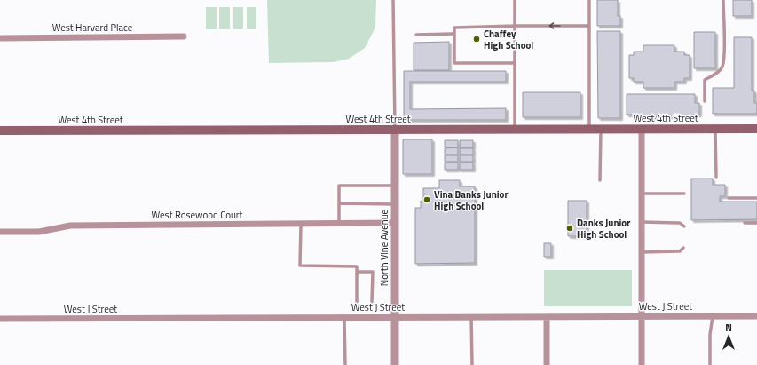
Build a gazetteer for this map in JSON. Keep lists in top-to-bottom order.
{
  "streets": {
    "main road": ["West 4th Street"],
    "street": [
      "West Harvard Place",
      "West Rosewood Court",
      "North Vine Avenue",
      "West J Street"
    ]
  },
  "crossings": [
    ["West 4th Street", "North Vine Avenue"],
    ["West Rosewood Court", "North Vine Avenue"],
    ["North Vine Avenue", "West J Street"]
  ],
  "places": ["Chaffey High School", "Vina Banks Junior High School", "Danks Junior High School"],
  "north": "top"
}
